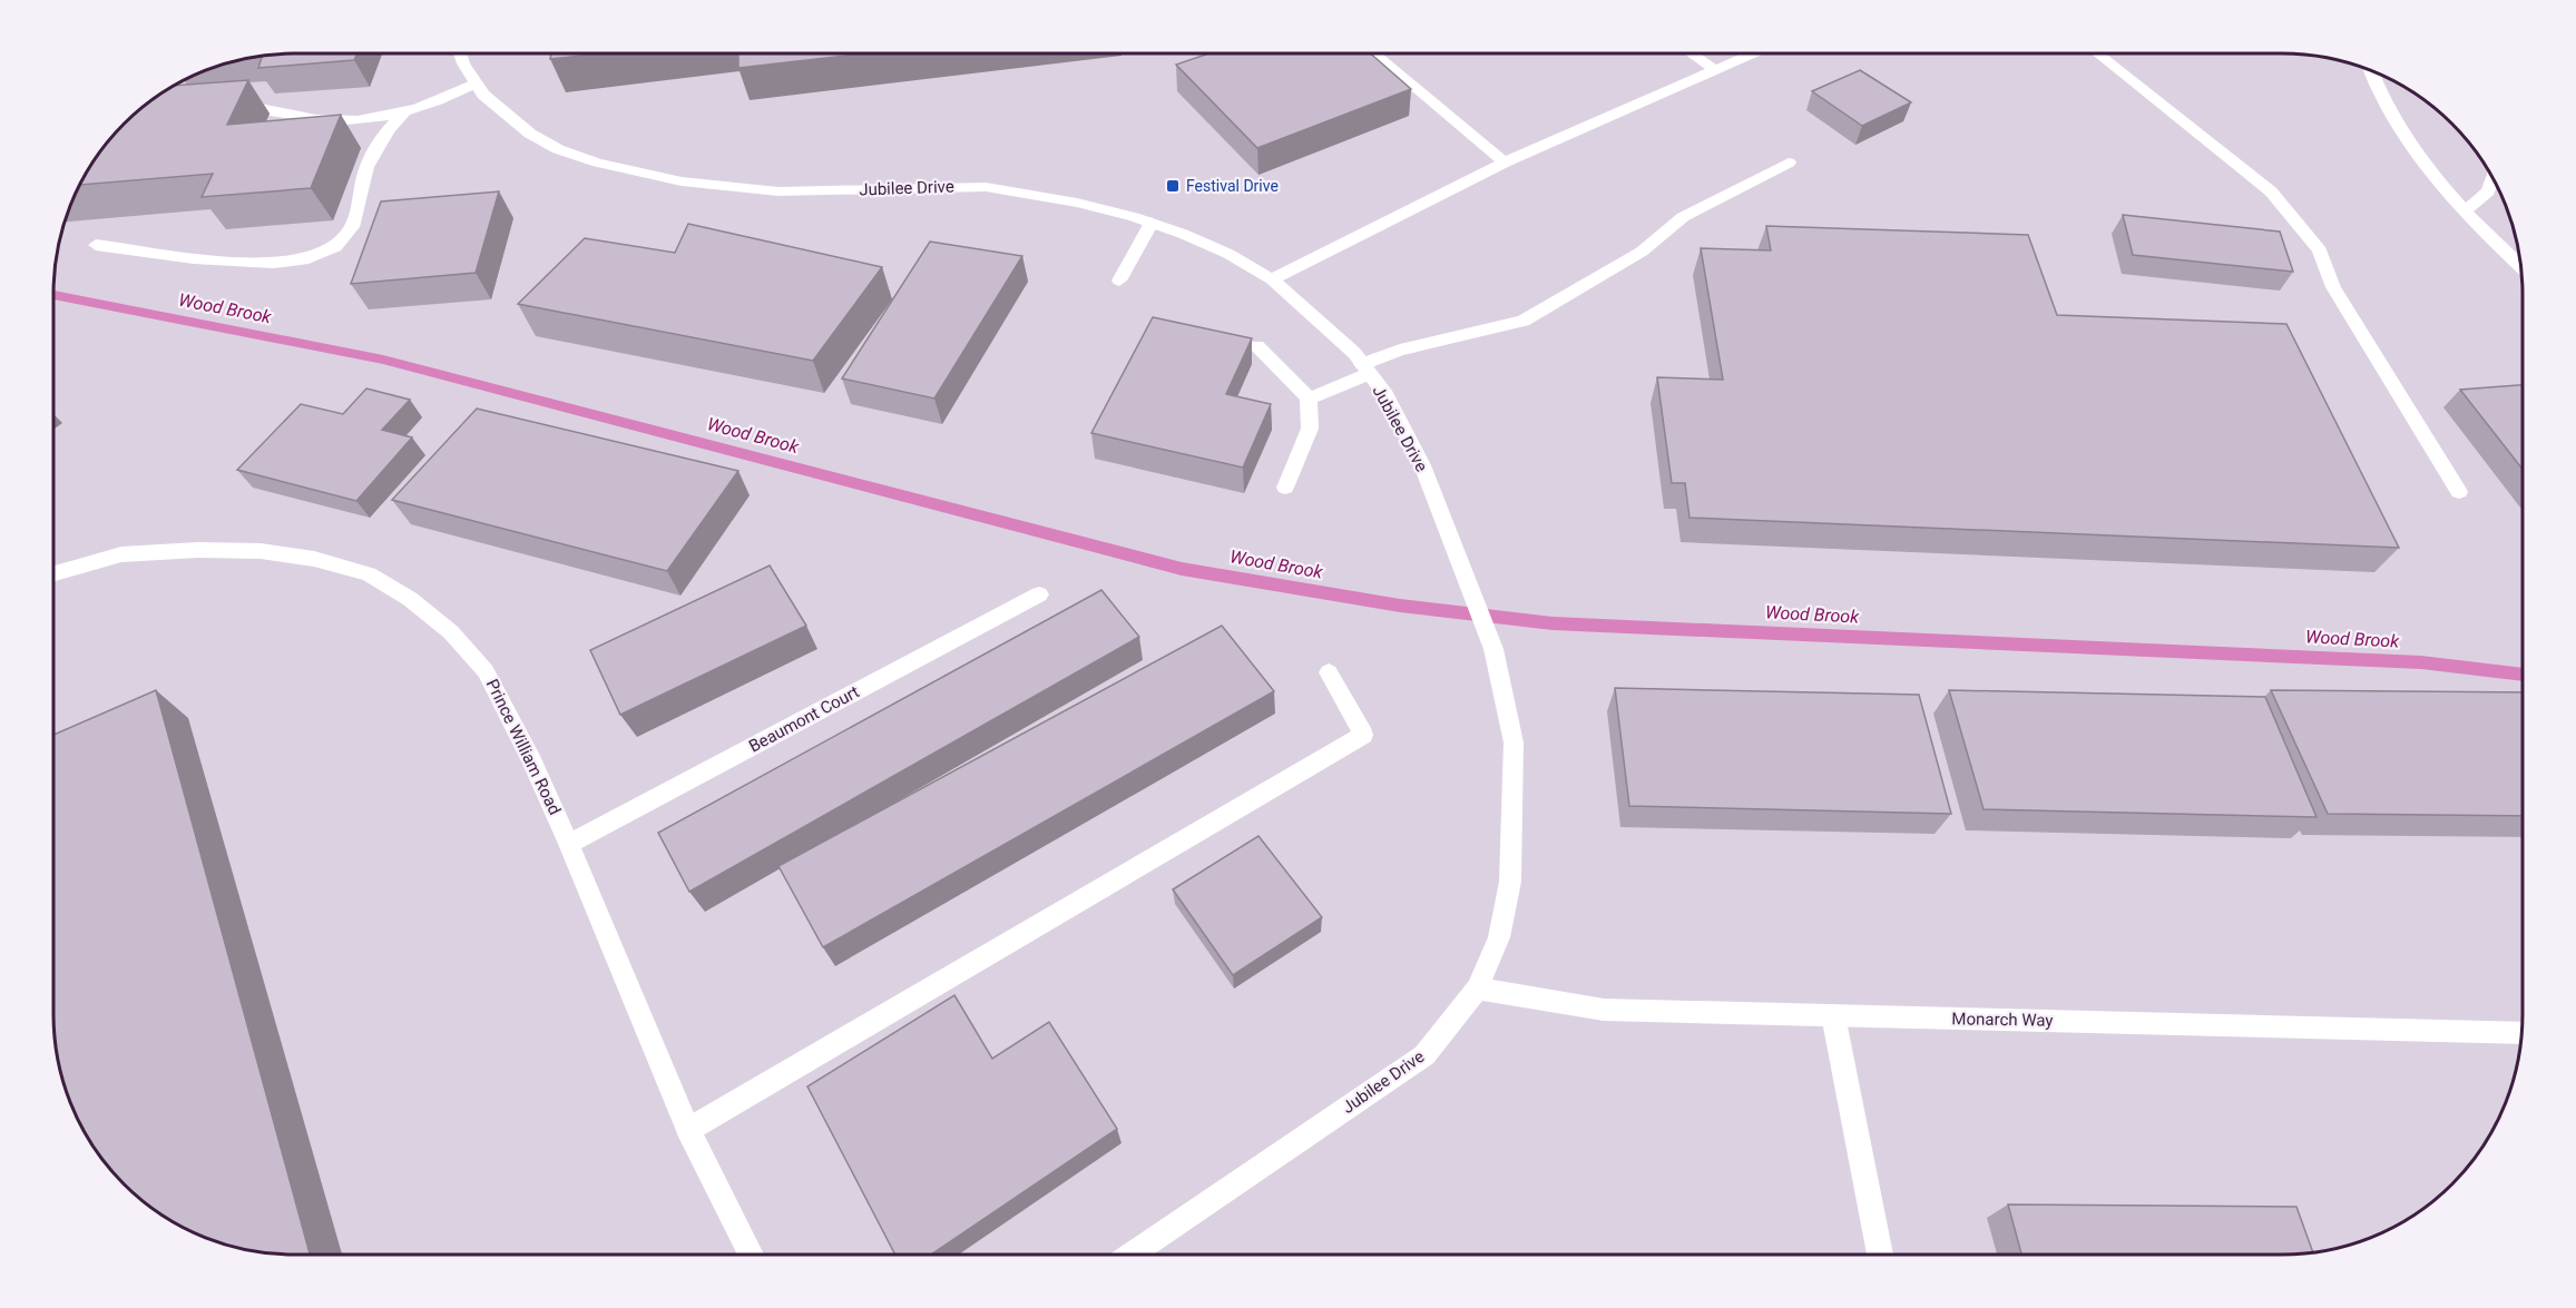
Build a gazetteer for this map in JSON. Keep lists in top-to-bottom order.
{
  "streets": {
    "street": [
      "Jubilee Drive",
      "Beaumont Court",
      "Prince William Road",
      "Monarch Way"
    ]
  },
  "crossings": [
    ["Jubilee Drive", "Monarch Way"],
    ["Beaumont Court", "Prince William Road"]
  ],
  "water": ["Wood Brook"],
  "places": {
    "transit": ["Festival Drive"]
  }
}
